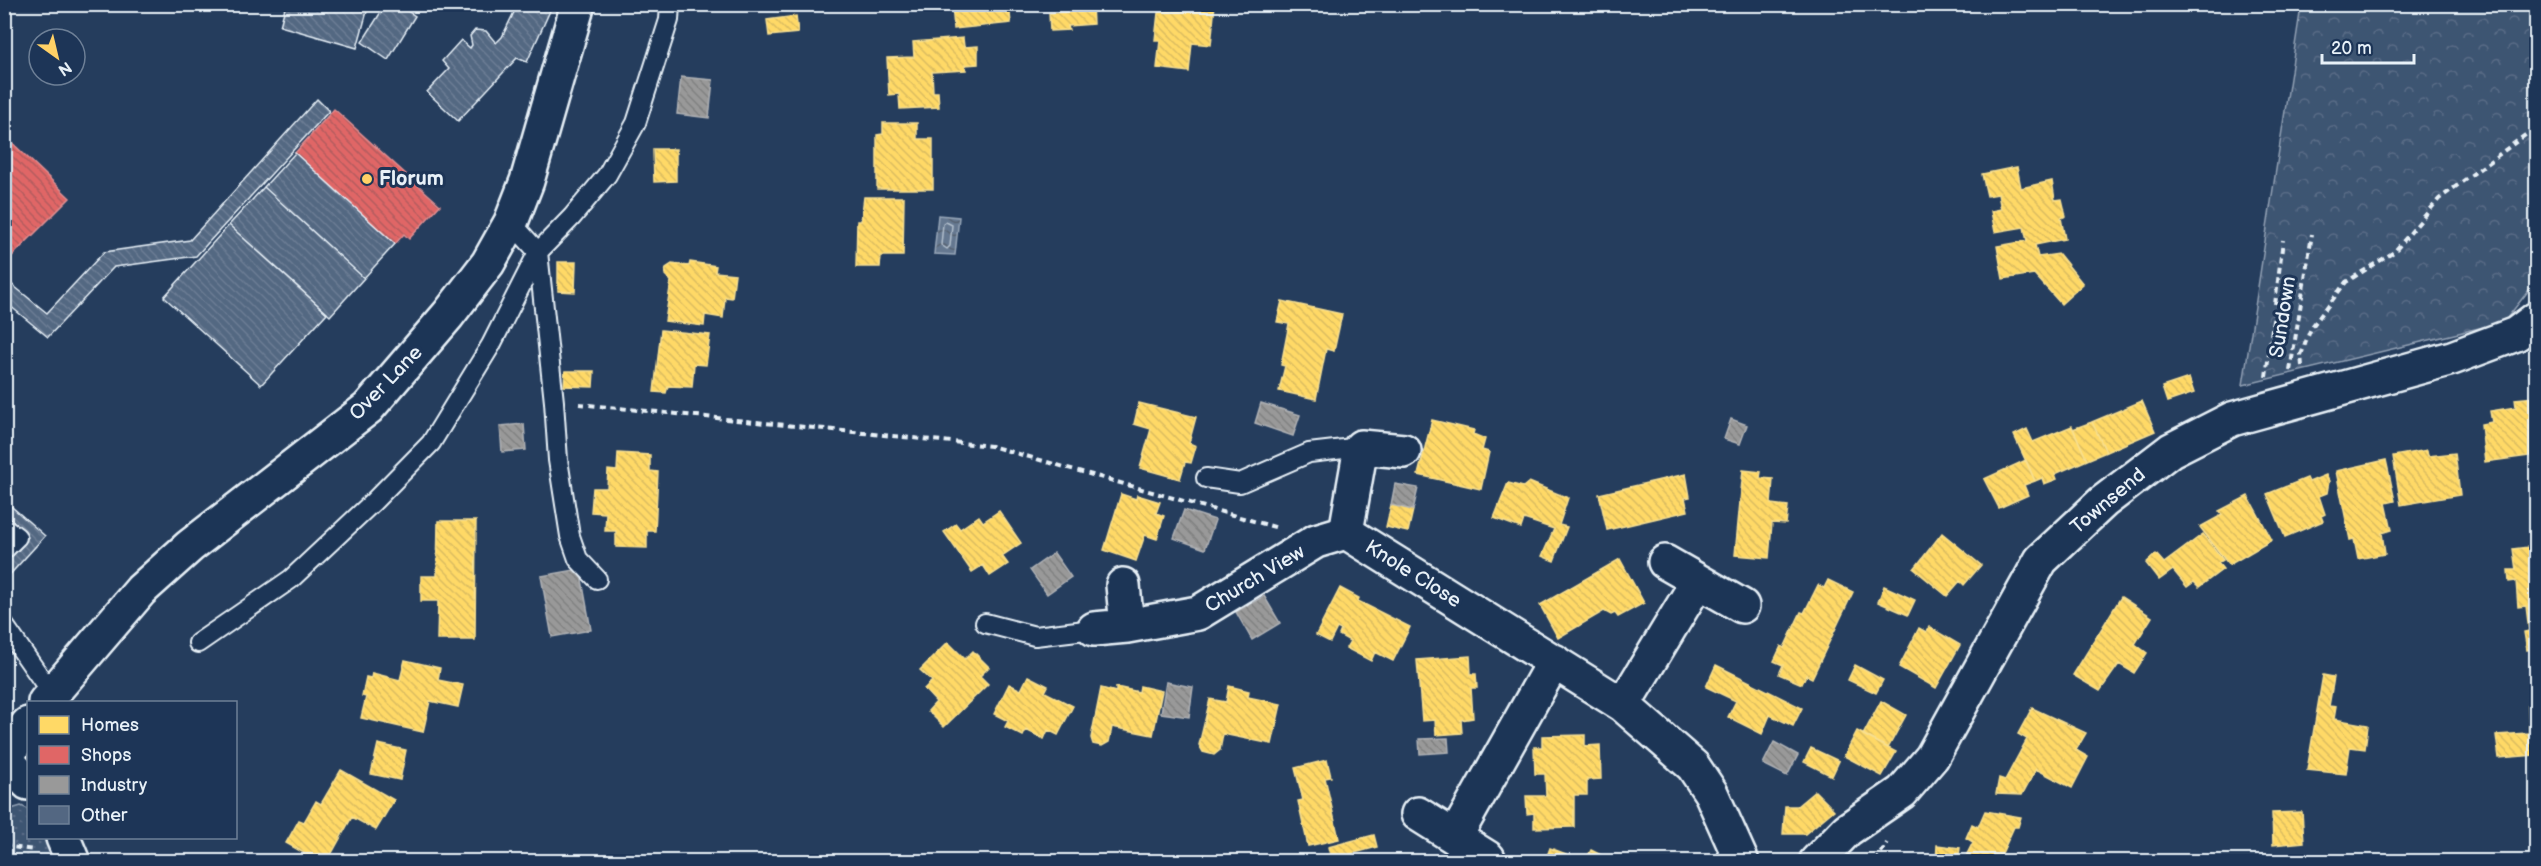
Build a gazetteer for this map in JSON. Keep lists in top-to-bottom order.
{
  "streets": {
    "street": [
      "Over Lane",
      "Townsend",
      "Knole Close",
      "Church View"
    ],
    "path": ["Sundown"]
  },
  "crossings": [
    ["Sundown", "Townsend"],
    ["Knole Close", "Church View"]
  ],
  "places": ["Florum"],
  "legend": [
    "Homes",
    "Shops",
    "Industry",
    "Other"
  ],
  "scale_bar": "20 m",
  "north": "bottom right"
}
